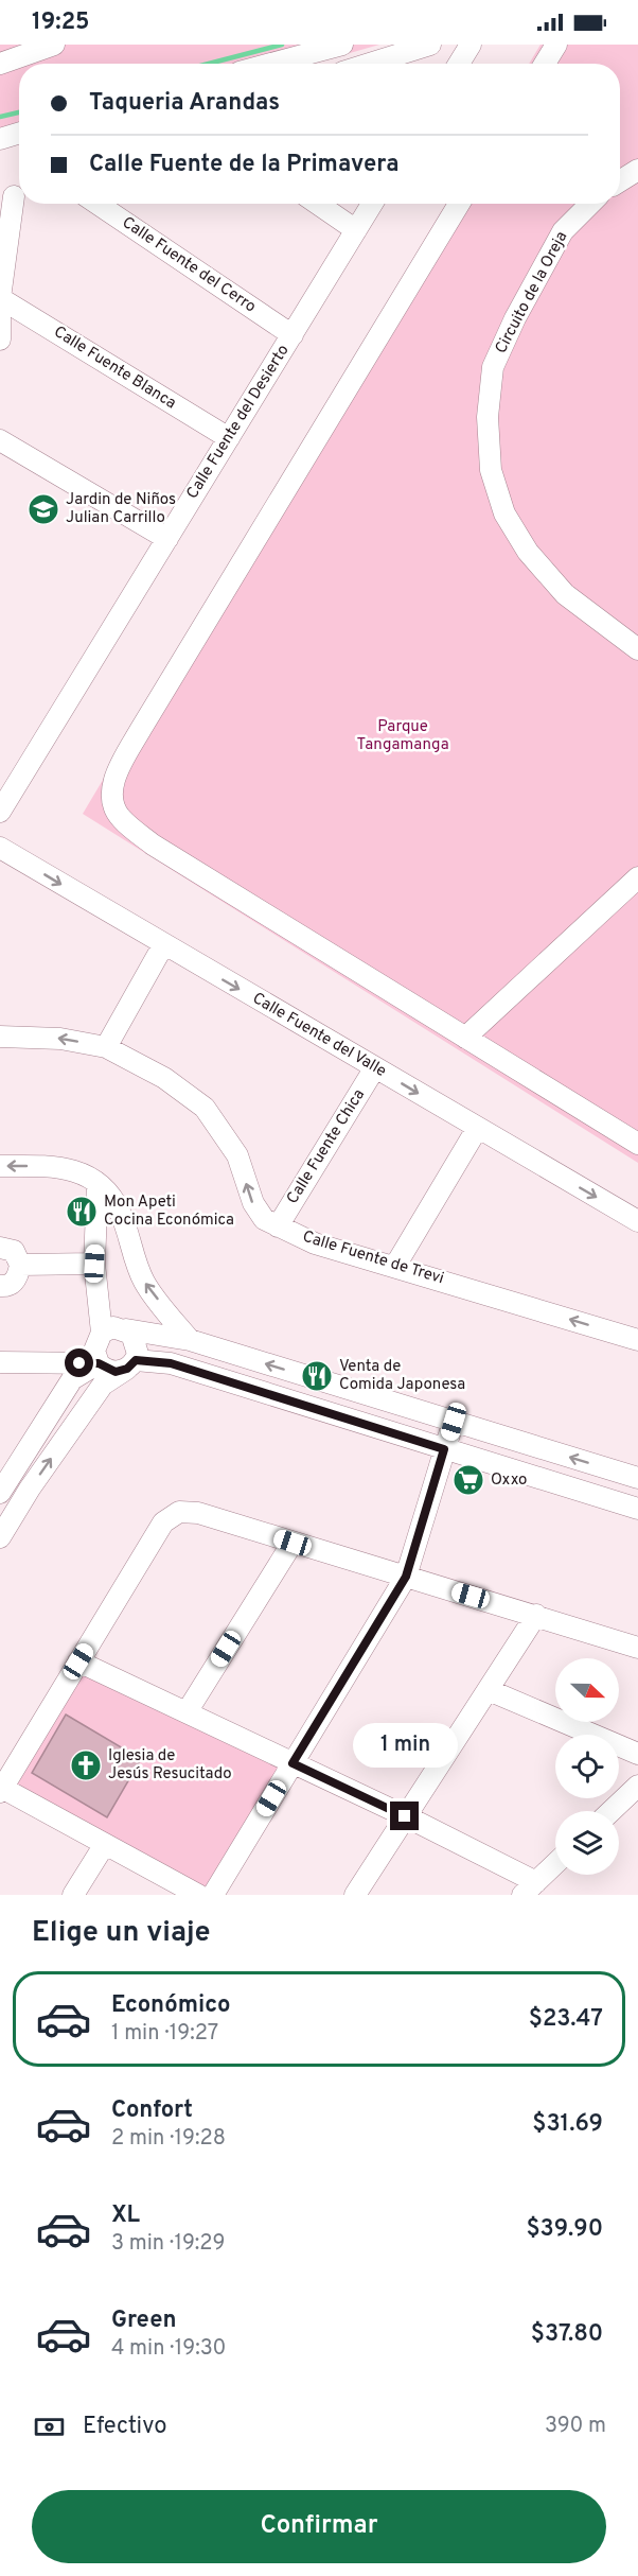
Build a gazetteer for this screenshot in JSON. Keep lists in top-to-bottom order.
{
  "streets": {
    "street": [
      "Calle Fuente del Cerro",
      "Circuito de la Oreja",
      "Calle Fuente Blanca",
      "Calle Fuente del Desierto",
      "Calle Fuente del Valle",
      "Calle Fuente Chica",
      "Calle Fuente de Trevi"
    ]
  },
  "crossings": [
    ["Calle Fuente del Cerro", "Calle Fuente del Desierto"],
    ["Calle Fuente Blanca", "Calle Fuente del Desierto"],
    ["Calle Fuente del Valle", "Calle Fuente Chica"],
    ["Calle Fuente Chica", "Calle Fuente de Trevi"]
  ],
  "one_way": ["Calle Fuente del Valle"],
  "parks": ["Parque Tangamanga"],
  "places": {
    "school or university": ["Jardin de Niños Julian Carrillo"],
    "restaurant": ["Mon Apeti Cocina Económica", "Venta de Comida Japonesa"],
    "supermarket": ["Oxxo"],
    "church": ["Iglesia de Jesús Resucitado"]
  },
  "north": "right",
  "page": {
    "status": "19:25",
    "banner": ["Taqueria Arandas", "Calle Fuente de la Primavera"],
    "bubble": "1 min",
    "heading": "Elige un viaje",
    "list": [
      {
        "name": "Económico",
        "note": "1 min · 19:27",
        "value": "$23.47"
      },
      {
        "name": "Confort",
        "note": "2 min · 19:28",
        "value": "$31.69"
      },
      {
        "name": "XL",
        "note": "3 min · 19:29",
        "value": "$39.90"
      },
      {
        "name": "Green",
        "note": "4 min · 19:30",
        "value": "$37.80"
      }
    ],
    "pay": ["Efectivo", "390 m"],
    "buttons": "Confirmar"
  }
}
